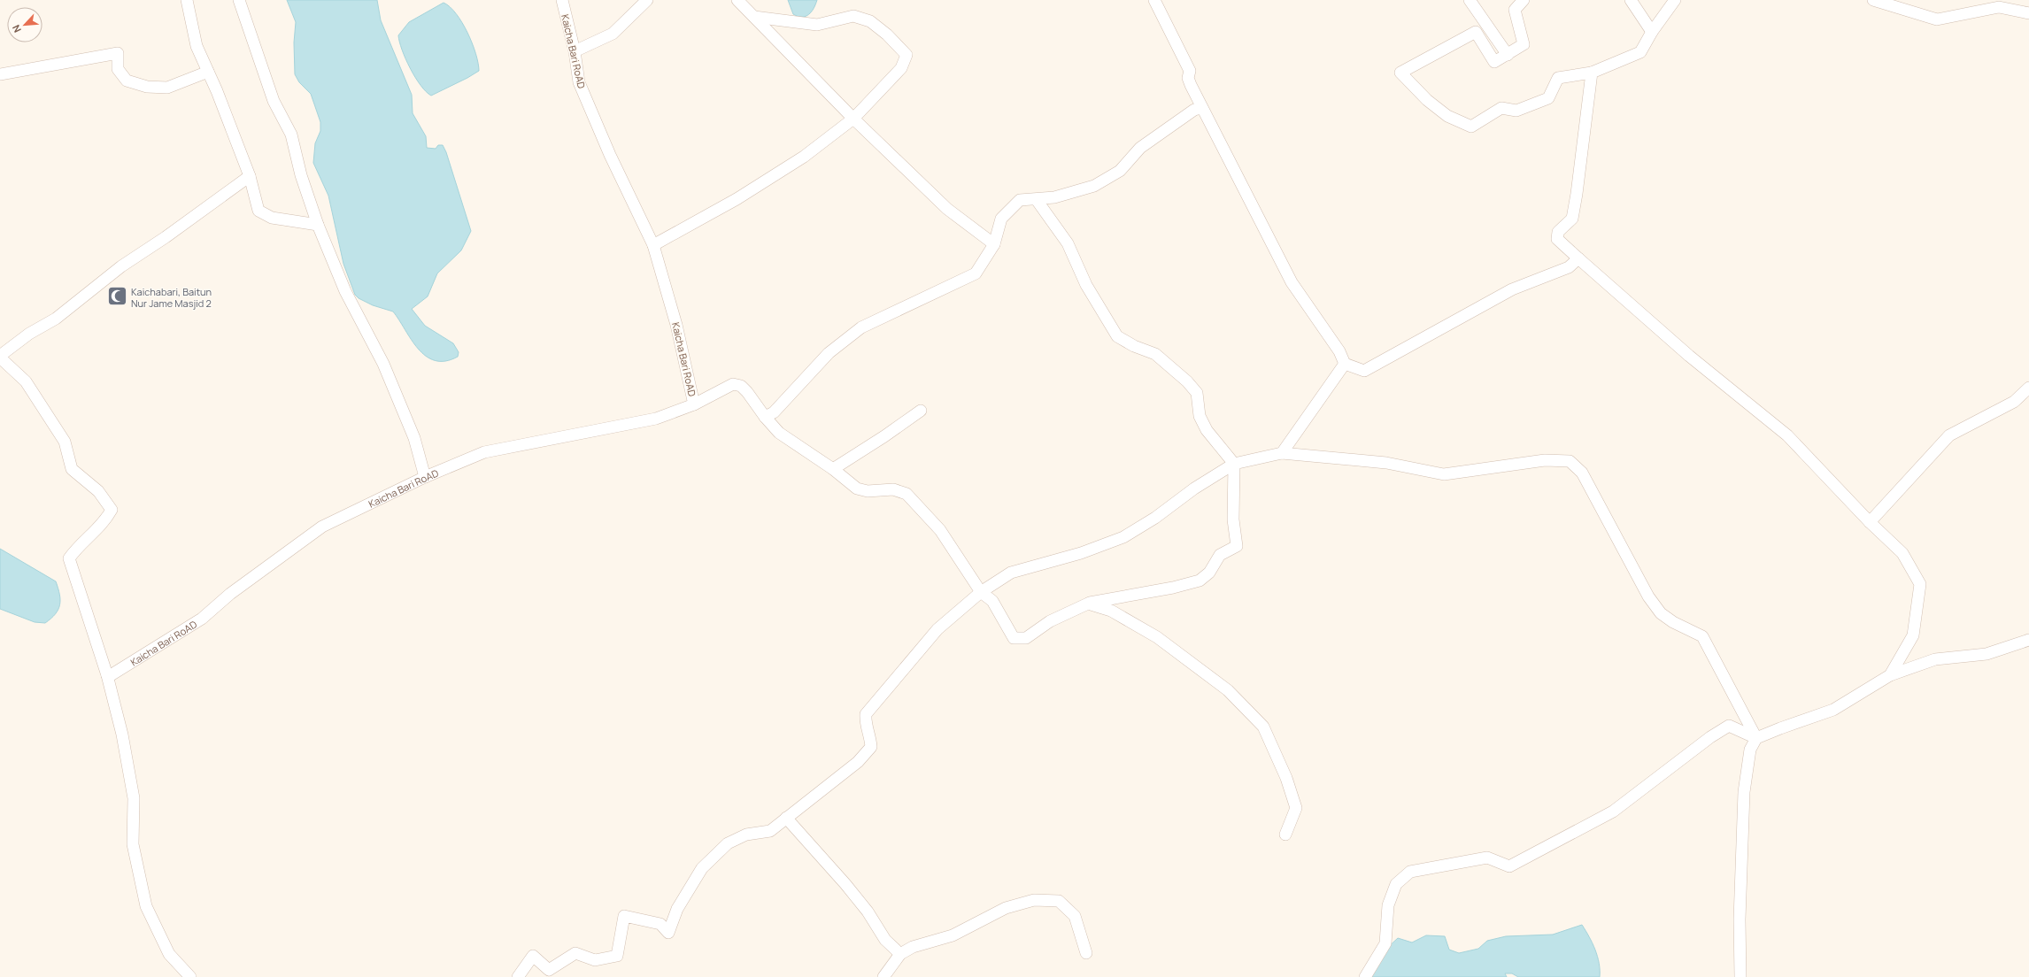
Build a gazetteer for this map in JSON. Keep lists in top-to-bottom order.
{
  "streets": {
    "street": ["Kaicha Bari RoAD"]
  },
  "places": {
    "mosque": ["Kaichabari, Baitun Nur Jame Masjid 2"]
  },
  "north": "bottom left"
}
